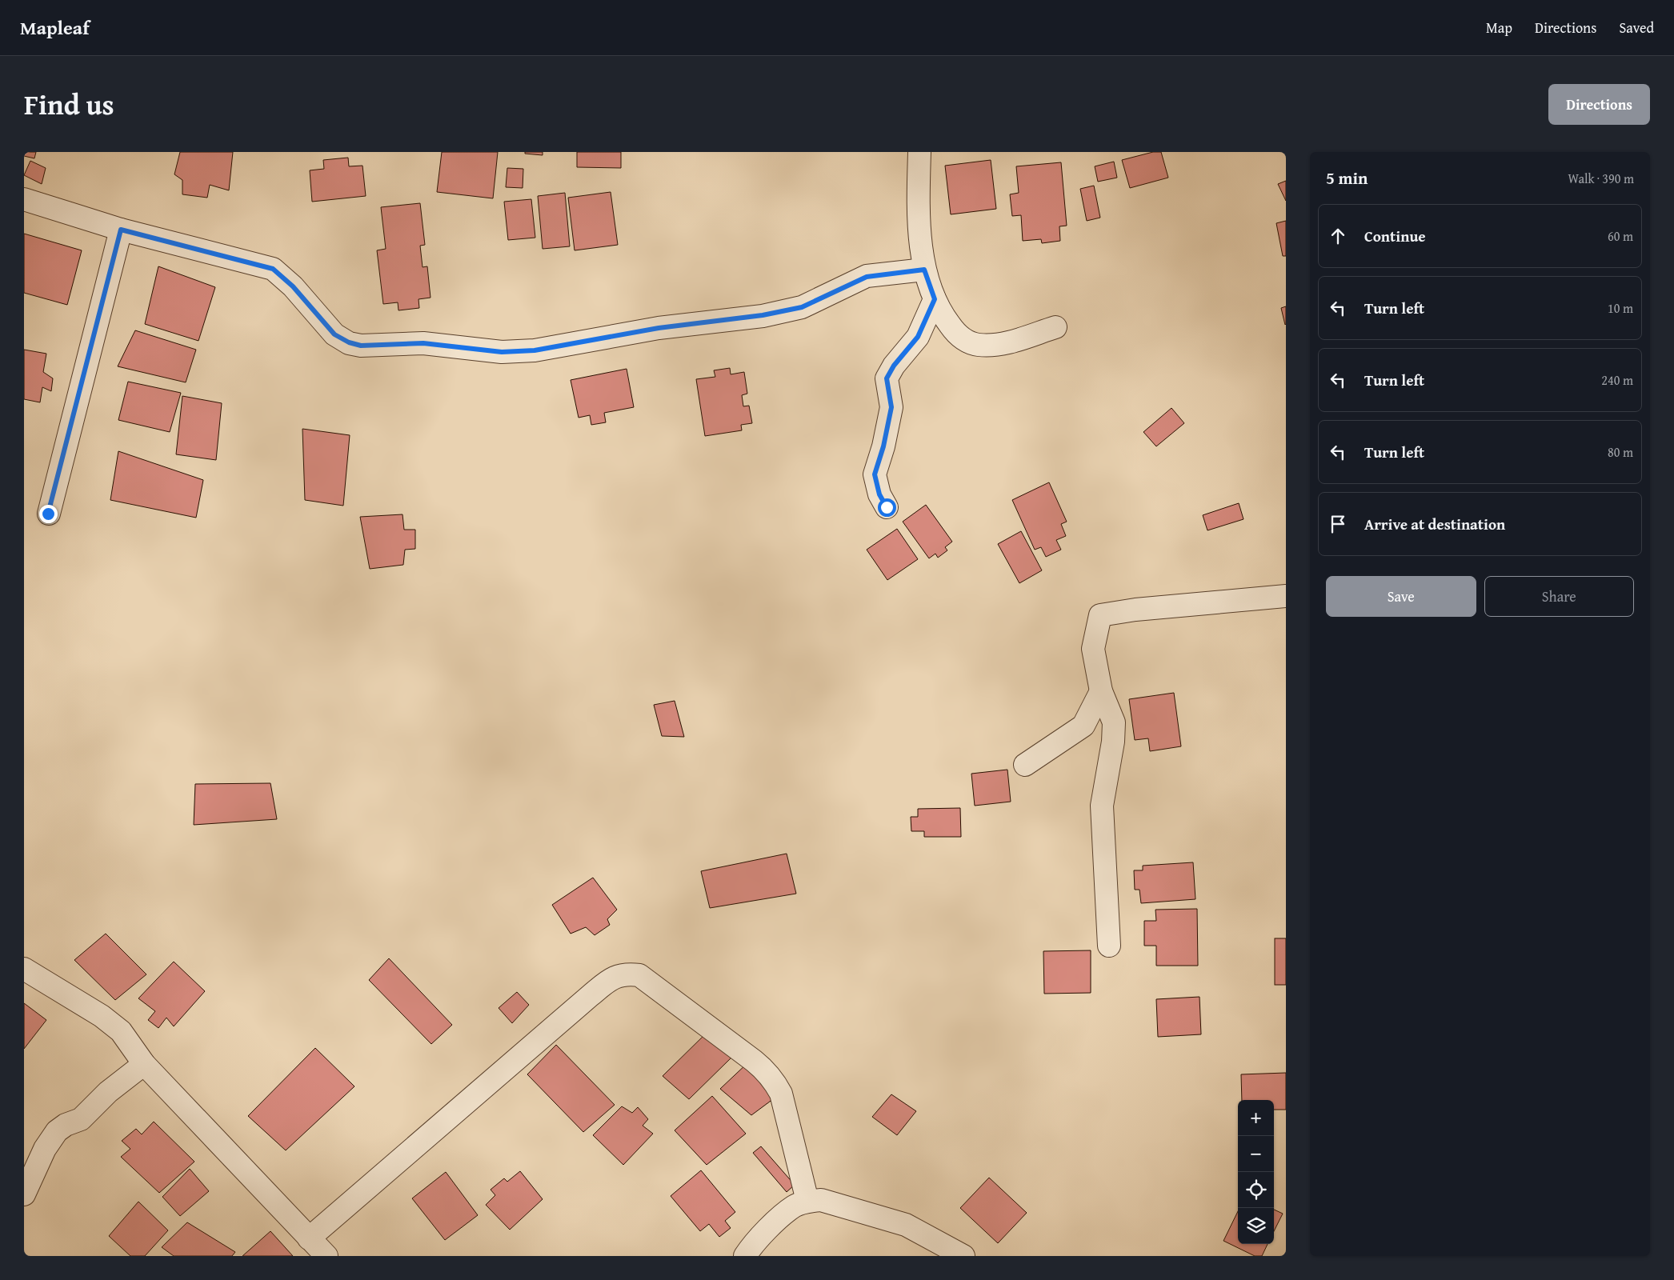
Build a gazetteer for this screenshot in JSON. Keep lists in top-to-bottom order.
{
  "page": {
    "header": "Mapleaf",
    "nav": ["Map", "Directions", "Saved"],
    "title": "Find us",
    "buttons": [
      "Directions",
      ["Save", "Share"]
    ],
    "heading": ["5 min", "Walk · 390 m"],
    "list": [
      ["Continue", "60 m"],
      ["Turn left", "10 m"],
      ["Turn left", "240 m"],
      ["Turn left", "80 m"],
      "Arrive at destination"
    ],
    "map_buttons": ["+", "−"]
  }
}
